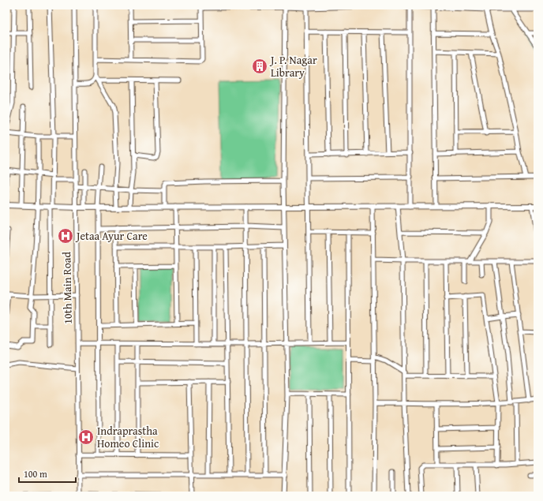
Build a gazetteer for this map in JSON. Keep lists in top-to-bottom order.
{
  "streets": {
    "street": ["10th Main Road"]
  },
  "places": {
    "building": ["J. P. Nagar Library"],
    "hospital": ["Jetaa Ayur Care", "Indraprastha Homeo Clinic"]
  },
  "scale_bar": "100 m"
}
